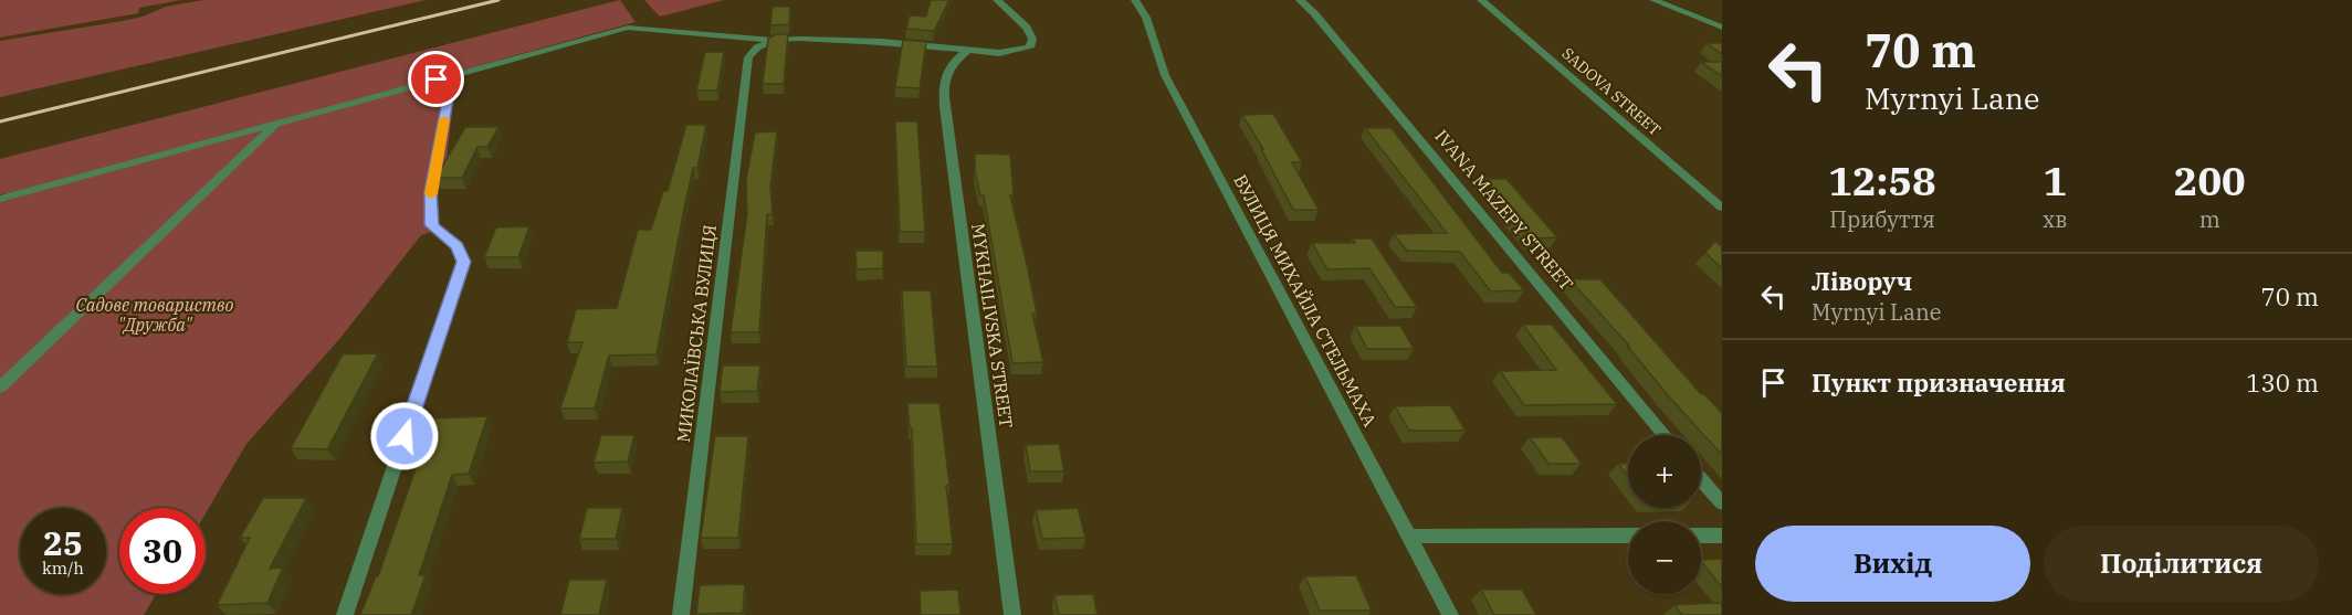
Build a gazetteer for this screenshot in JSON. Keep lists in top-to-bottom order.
{
  "streets": {
    "street": [
      "SADOVA STREET",
      "IVANA MAZEPY STREET",
      "ВУЛИЦЯ МИХАЙЛА СТЕЛЬМАХА",
      "MYKHAILIVSKA STREET",
      "МИКОЛАЇВСЬКА ВУЛИЦЯ"
    ]
  },
  "parks": ["Садове товариство \"Дружба\""],
  "page": {
    "turn": ["70 m", "Myrnyi Lane"],
    "eta": [
      "12:58",
      "Прибуття",
      "1",
      "хв",
      "200",
      "m"
    ],
    "list": [
      {
        "name": "Ліворуч",
        "note": "Myrnyi Lane",
        "value": "70 m"
      },
      {
        "name": "Пункт призначення",
        "value": "130 m"
      }
    ],
    "map_buttons": ["+", "−"],
    "speed": "25 km/h",
    "limit": "30",
    "buttons": ["Вихід", "Поділитися"]
  }
}
